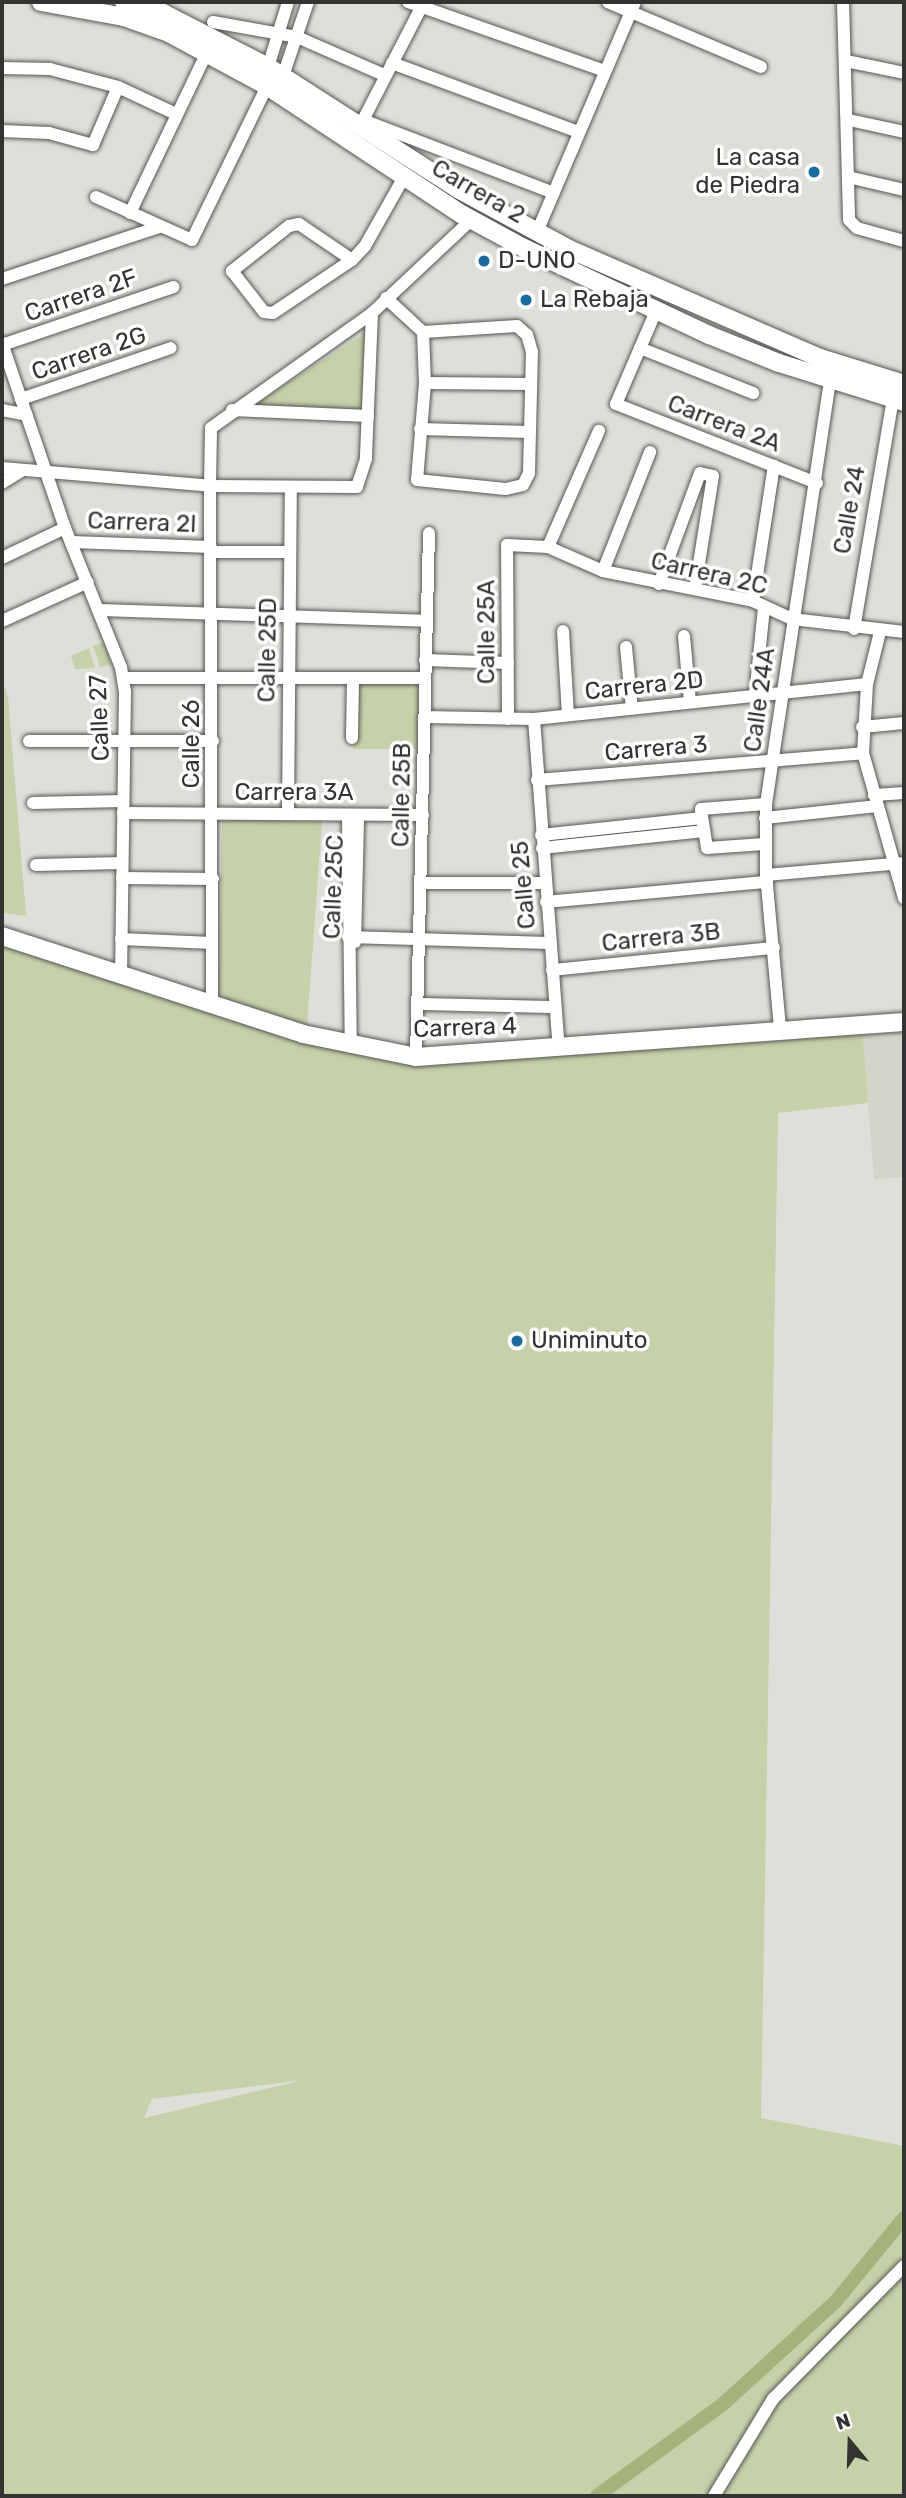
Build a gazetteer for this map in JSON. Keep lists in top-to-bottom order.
{
  "streets": {
    "main road": ["Carrera 2", "Carrera 4"],
    "street": [
      "Carrera 2F",
      "Carrera 2G",
      "Carrera 2A",
      "Calle 24",
      "Carrera 2I",
      "Carrera 2C",
      "Calle 25A",
      "Calle 25D",
      "Carrera 2D",
      "Calle 24A",
      "Calle 27",
      "Calle 26",
      "Carrera 3",
      "Carrera 3A",
      "Calle 25B",
      "Calle 25",
      "Calle 25C",
      "Carrera 3B"
    ]
  },
  "crossings": [
    ["Carrera 2", "Calle 24"],
    ["Carrera 2", "Calle 24A"],
    ["Carrera 2", "Calle 26"],
    ["Carrera 2F", "Calle 27"],
    ["Carrera 2G", "Calle 27"],
    ["Carrera 2A", "Calle 24A"],
    ["Calle 24", "Carrera 2C"],
    ["Carrera 2I", "Calle 25D"],
    ["Carrera 2I", "Calle 27"],
    ["Carrera 2I", "Calle 26"],
    ["Carrera 2C", "Calle 25A"],
    ["Carrera 2C", "Calle 24A"],
    ["Calle 25A", "Carrera 2D"],
    ["Calle 25D", "Carrera 3A"],
    ["Carrera 2D", "Calle 24A"],
    ["Carrera 2D", "Calle 25B"],
    ["Carrera 2D", "Calle 25"],
    ["Calle 24A", "Carrera 3"],
    ["Calle 24A", "Carrera 3B"],
    ["Calle 24A", "Carrera 4"],
    ["Calle 27", "Carrera 3A"],
    ["Calle 27", "Carrera 4"],
    ["Calle 26", "Carrera 3A"],
    ["Calle 26", "Carrera 4"],
    ["Carrera 3", "Calle 25"],
    ["Carrera 3A", "Calle 25B"],
    ["Carrera 3A", "Calle 25C"],
    ["Calle 25B", "Carrera 4"],
    ["Calle 25", "Carrera 3B"],
    ["Calle 25", "Carrera 4"],
    ["Calle 25C", "Carrera 4"]
  ],
  "places": [
    "La casa de Piedra",
    "D-UNO",
    "La Rebaja",
    "Uniminuto"
  ],
  "north": "top"
}
